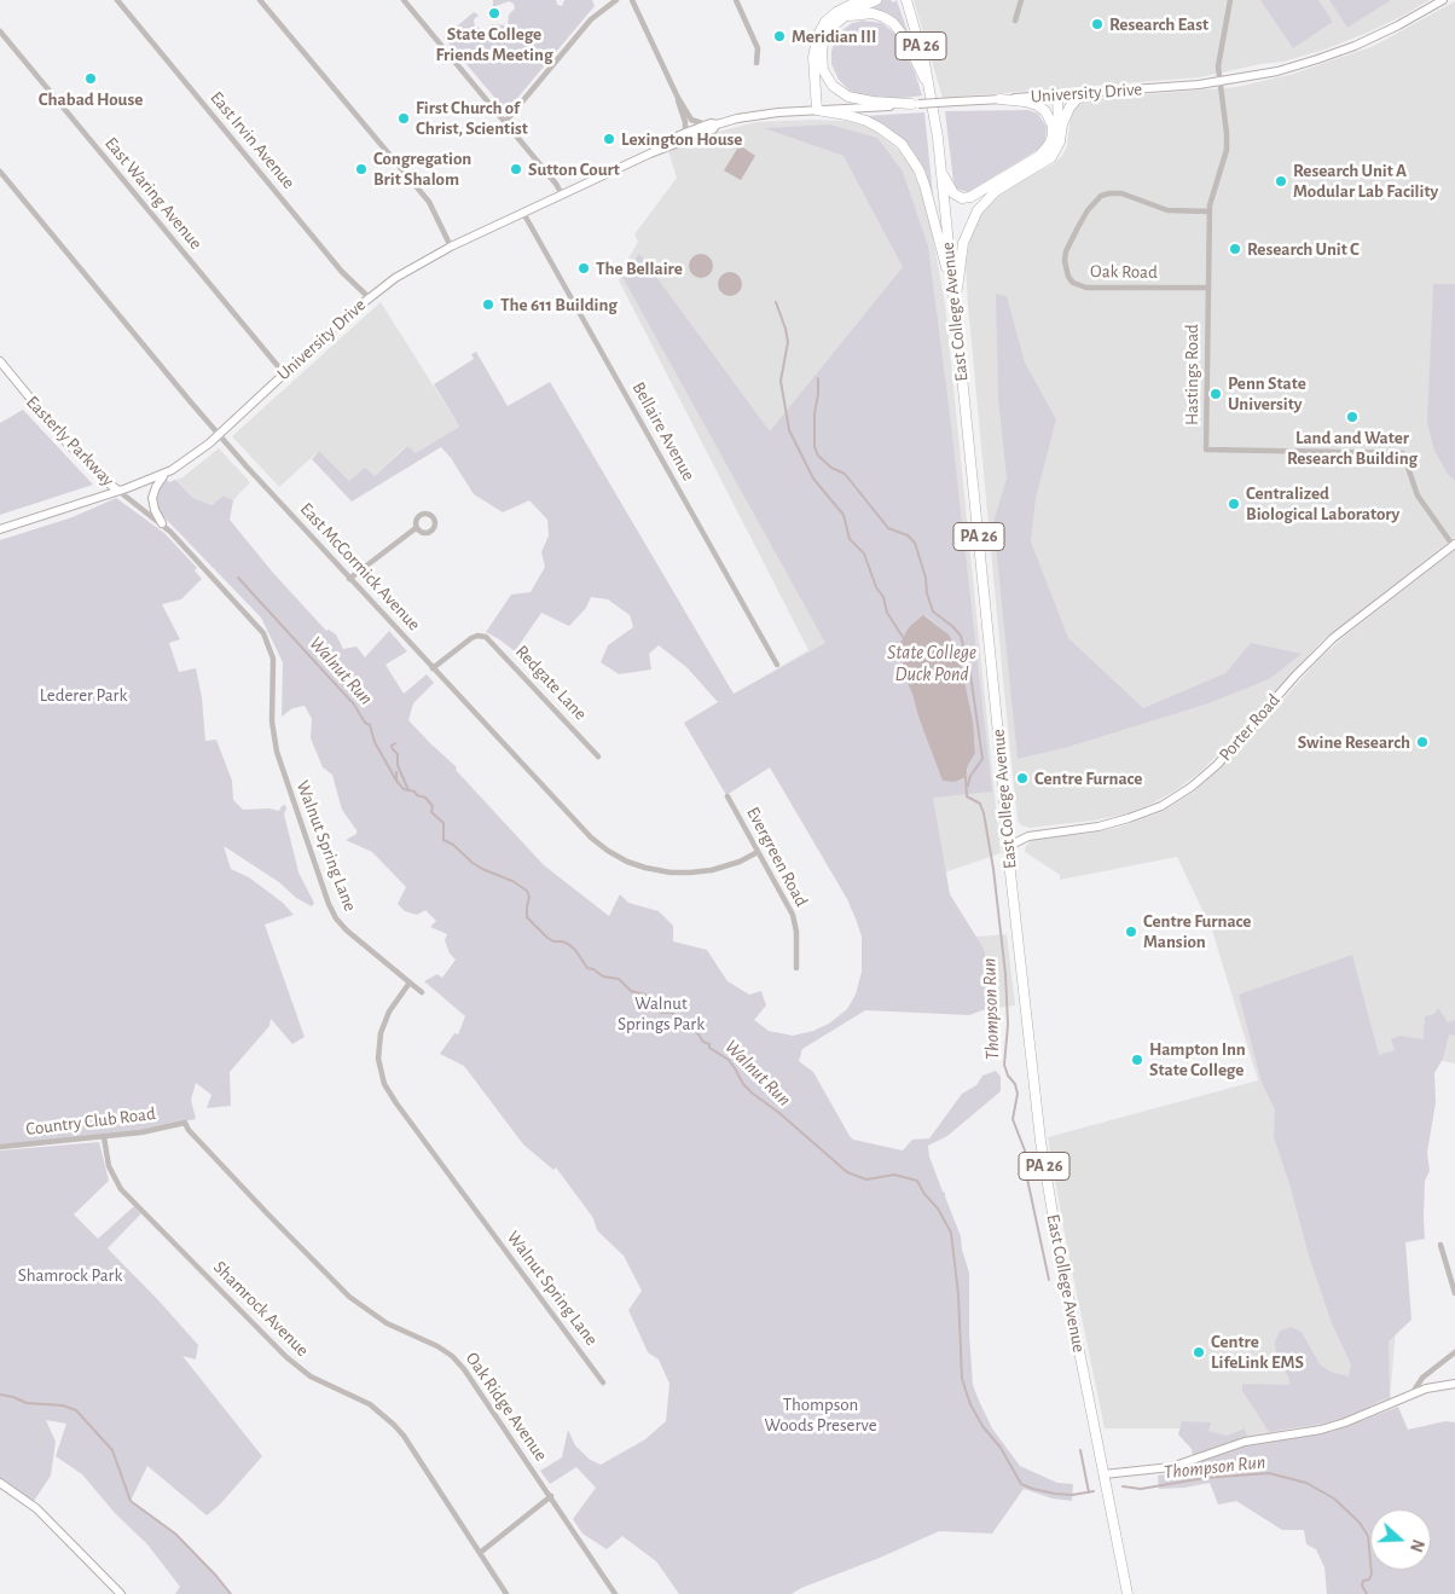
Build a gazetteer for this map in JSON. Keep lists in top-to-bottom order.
{
  "streets": {
    "main road": [
      "PA 26",
      "University Drive",
      "East College Avenue",
      "Easterly Parkway",
      "Porter Road"
    ],
    "street": [
      "East Irvin Avenue",
      "East Waring Avenue",
      "Oak Road",
      "Hastings Road",
      "Bellaire Avenue",
      "East McCormick Avenue",
      "Redgate Lane",
      "Walnut Spring Lane",
      "Evergreen Road",
      "Country Club Road",
      "Shamrock Avenue",
      "Oak Ridge Avenue"
    ]
  },
  "crossings": [
    ["University Drive", "East Irvin Avenue"],
    ["University Drive", "East Waring Avenue"],
    ["University Drive", "Hastings Road"],
    ["University Drive", "Bellaire Avenue"],
    ["University Drive", "Easterly Parkway"],
    ["University Drive", "East McCormick Avenue"],
    ["University Drive", "Walnut Spring Lane"],
    ["Oak Road", "Hastings Road"],
    ["East College Avenue", "Porter Road"],
    ["Hastings Road", "Porter Road"],
    ["Easterly Parkway", "Walnut Spring Lane"],
    ["East McCormick Avenue", "Redgate Lane"],
    ["East McCormick Avenue", "Evergreen Road"],
    ["Country Club Road", "Shamrock Avenue"],
    ["Country Club Road", "Oak Ridge Avenue"]
  ],
  "water": ["State College Duck Pond", "Walnut Run", "Thompson Run"],
  "parks": [
    "Lederer Park",
    "Walnut Springs Park",
    "Shamrock Park",
    "Thompson Woods Preserve"
  ],
  "places": [
    "State College Friends Meeting",
    "Research East",
    "Meridian III",
    "Chabad House",
    "First Church of Christ, Scientist",
    "Lexington House",
    "Congregation Brit Shalom",
    "Sutton Court",
    "Research Unit A Modular Lab Facility",
    "Research Unit C",
    "The Bellaire",
    "The 611 Building",
    "Penn State University",
    "Land and Water Research Building",
    "Centralized Biological Laboratory",
    "Swine Research",
    "Centre Furnace",
    "Centre Furnace Mansion",
    "Hampton Inn State College",
    "Centre LifeLink EMS"
  ],
  "north": "right"
}
